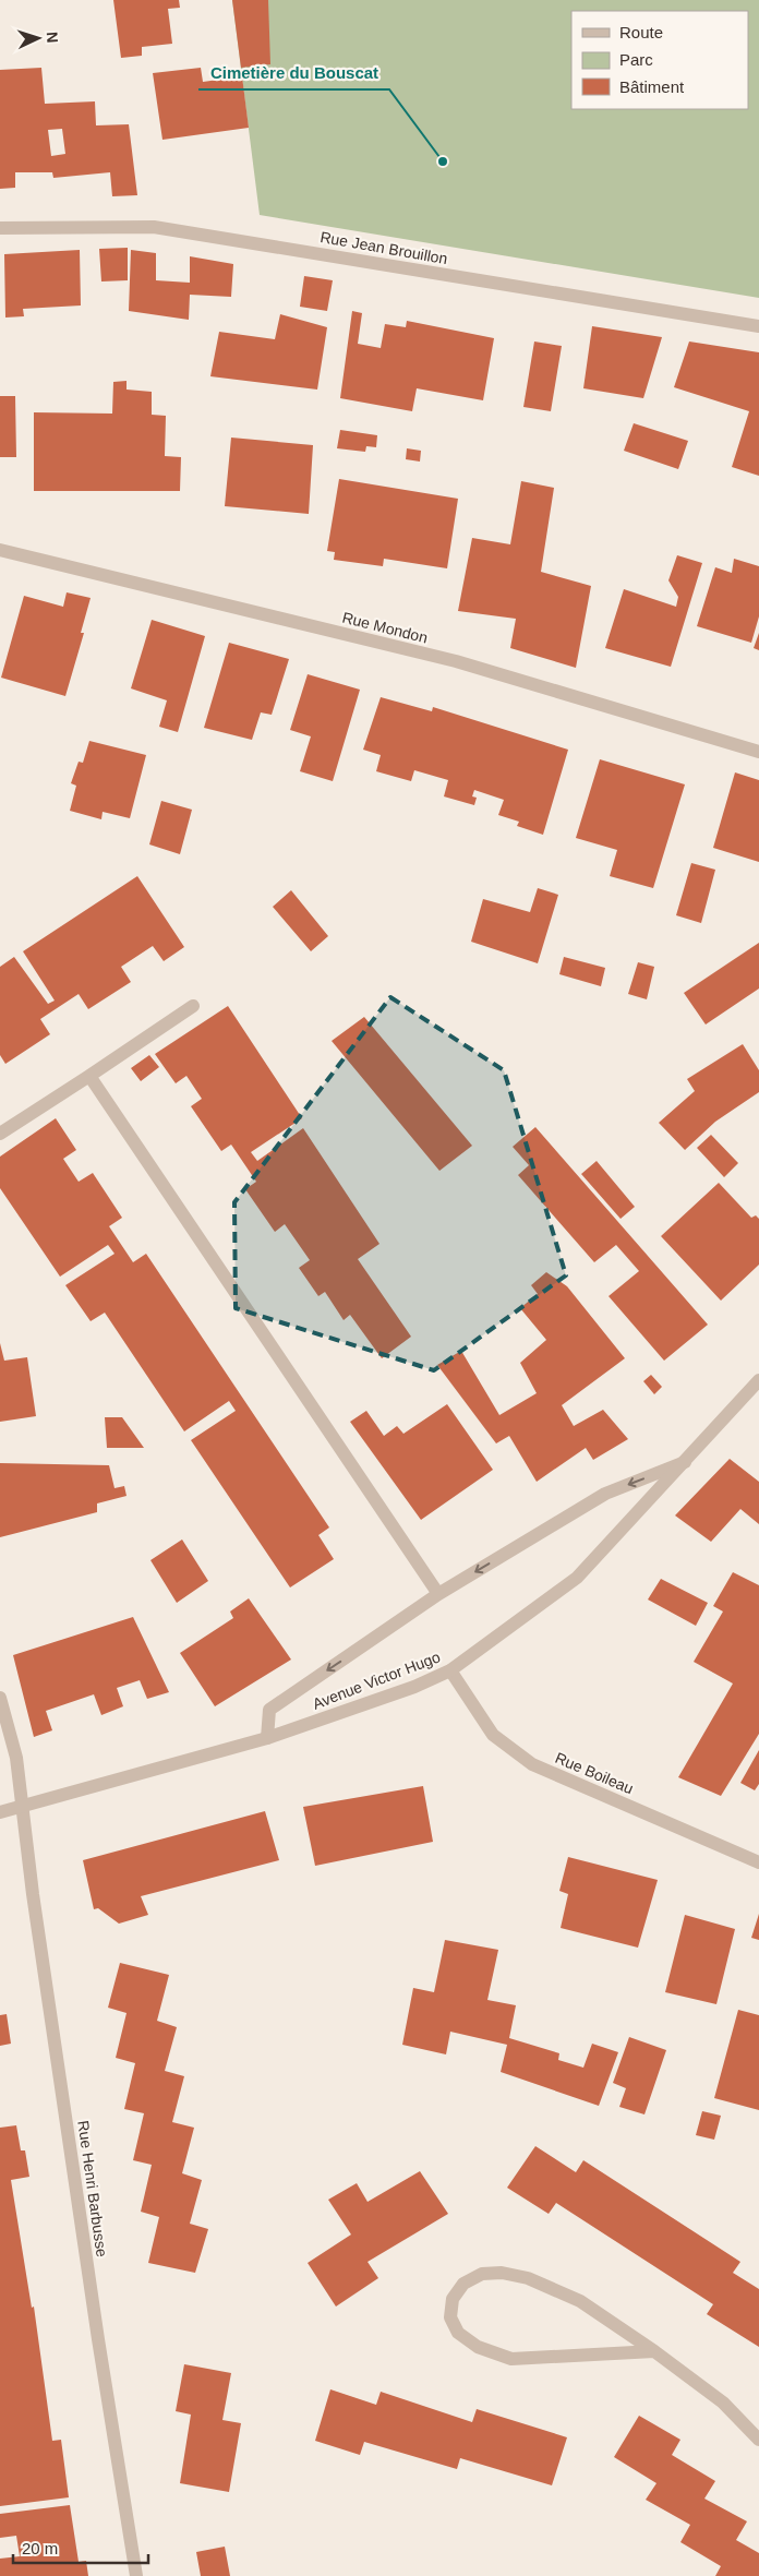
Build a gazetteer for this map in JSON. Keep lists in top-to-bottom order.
{
  "streets": {
    "street": [
      "Rue Jean Brouillon",
      "Rue Mondon",
      "Avenue Victor Hugo",
      "Rue Boileau",
      "Rue Henri Barbusse"
    ]
  },
  "crossings": [
    ["Avenue Victor Hugo", "Rue Boileau"],
    ["Avenue Victor Hugo", "Rue Henri Barbusse"]
  ],
  "places": ["Cimetière du Bouscat"],
  "legend": ["Route", "Parc", "Bâtiment"],
  "scale_bar": "20 m",
  "north": "right"
}
